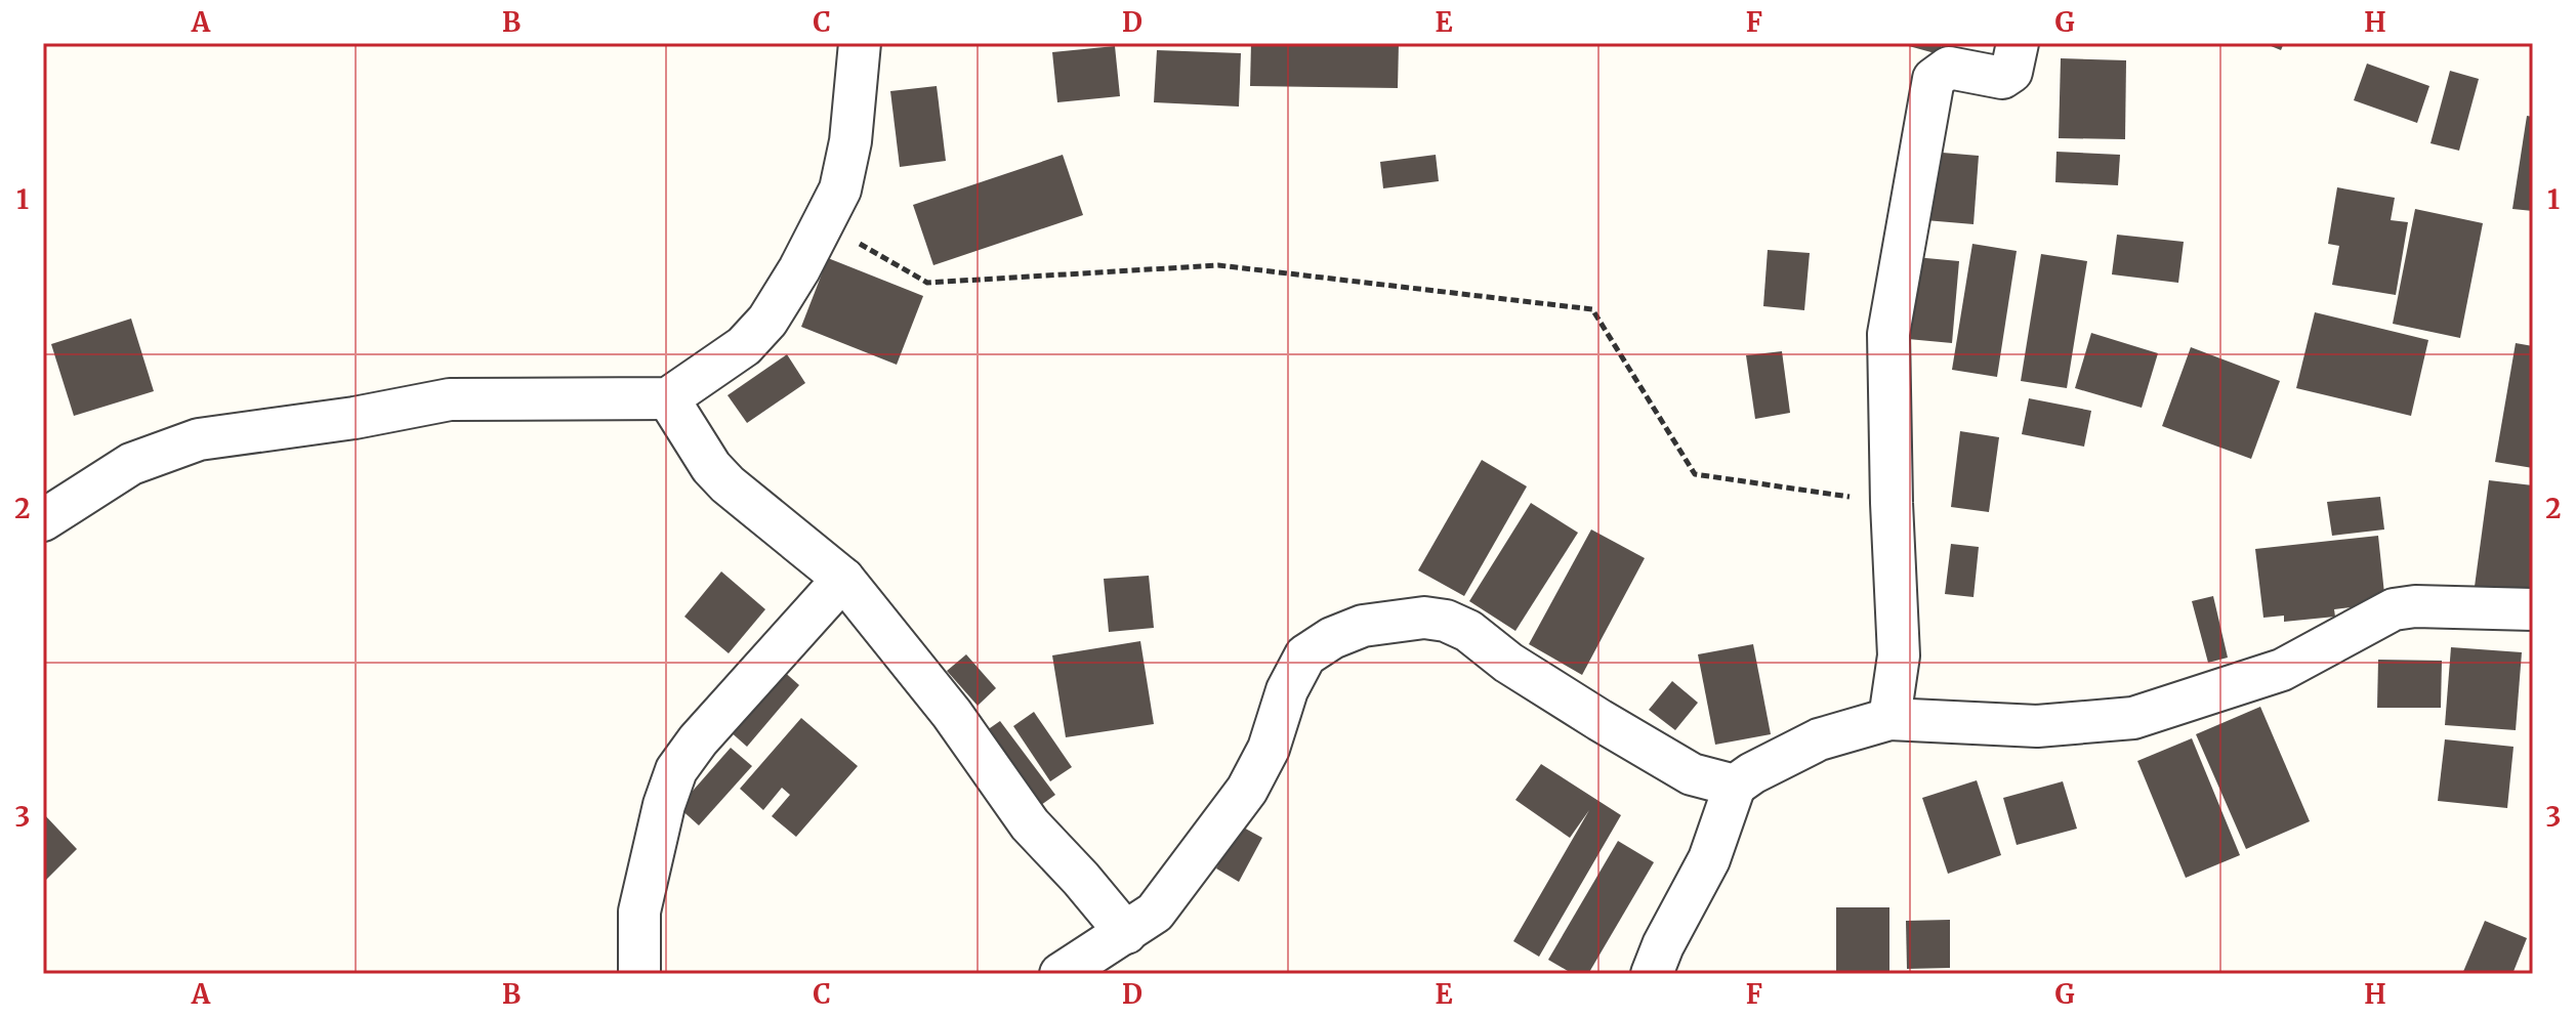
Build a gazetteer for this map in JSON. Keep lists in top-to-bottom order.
{
  "grid": {
    "columns": [
      "A",
      "B",
      "C",
      "D",
      "E",
      "F",
      "G",
      "H"
    ],
    "rows": ["1", "2", "3"]
  }
}
